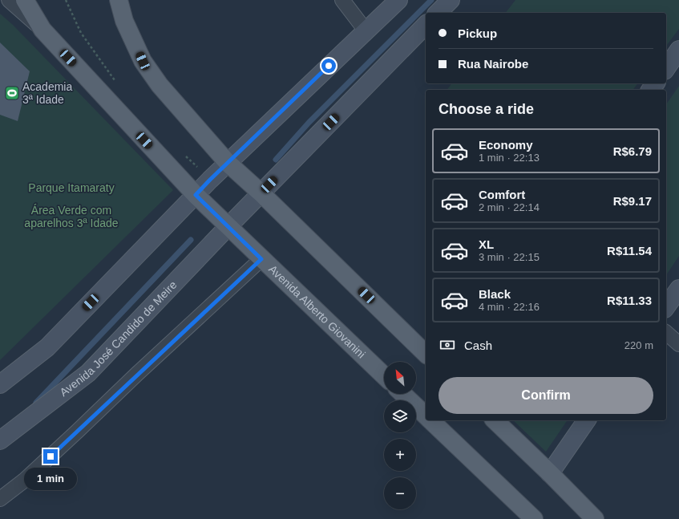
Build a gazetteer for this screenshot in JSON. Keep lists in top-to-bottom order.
{
  "streets": {
    "main road": ["Avenida Alberto Giovanini"],
    "street": ["Avenida José Candido de Meire"]
  },
  "crossings": [
    ["Avenida Alberto Giovanini", "Avenida José Candido de Meire"]
  ],
  "parks": ["Parque Itamaraty", "Área Verde com aparelhos 3ª Idade"],
  "places": {
    "sports": ["Academia 3ª Idade"]
  },
  "north": "top left",
  "page": {
    "banner": ["Pickup", "Rua Nairobe"],
    "heading": "Choose a ride",
    "list": [
      {
        "name": "Economy",
        "note": "1 min · 22:13",
        "value": "R$6.79"
      },
      {
        "name": "Comfort",
        "note": "2 min · 22:14",
        "value": "R$9.17"
      },
      {
        "name": "XL",
        "note": "3 min · 22:15",
        "value": "R$11.54"
      },
      {
        "name": "Black",
        "note": "4 min · 22:16",
        "value": "R$11.33"
      }
    ],
    "pay": ["Cash", "220 m"],
    "map_buttons": ["+", "−"],
    "buttons": "Confirm",
    "bubble": "1 min"
  }
}
